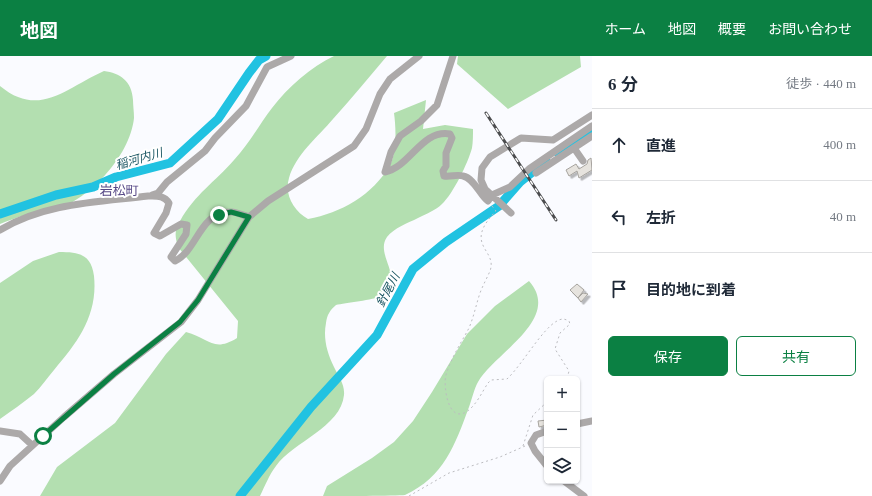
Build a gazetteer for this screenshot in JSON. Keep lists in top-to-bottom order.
{
  "districts": ["岩松町"],
  "water": ["稲河内川", "針尾川"],
  "page": {
    "header": "地図",
    "nav": [
      "ホーム",
      "地図",
      "概要",
      "お問い合わせ"
    ],
    "heading": ["6 分", "徒歩 · 440 m"],
    "list": [
      ["直進", "400 m"],
      ["左折", "40 m"],
      "目的地に到着"
    ],
    "buttons": ["保存", "共有"],
    "map_buttons": ["+", "−"]
  }
}
